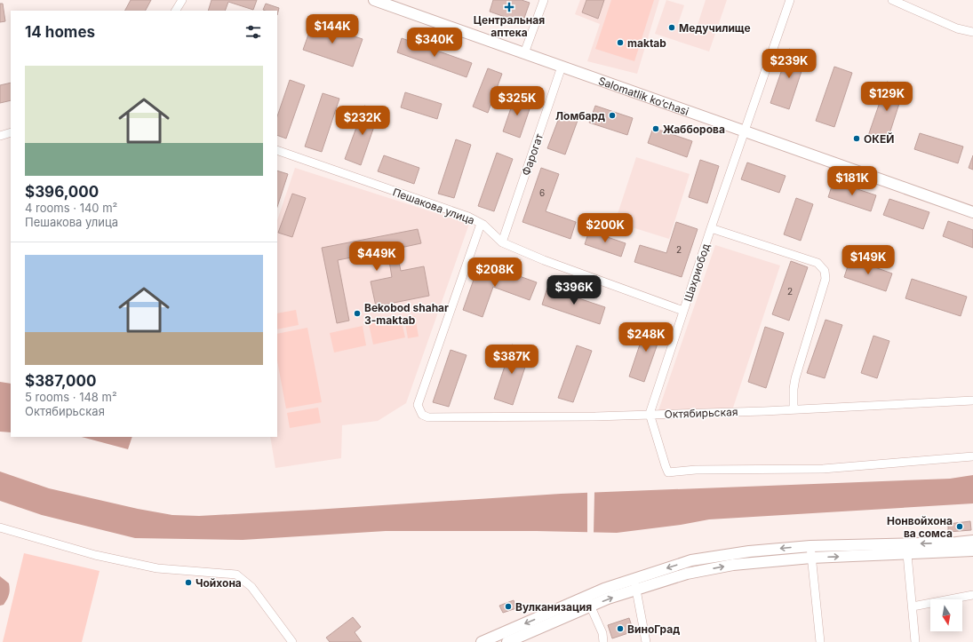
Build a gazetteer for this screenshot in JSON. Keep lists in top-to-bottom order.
{
  "streets": {
    "main road": ["Salomatlik ko‘chasi"],
    "street": [
      "Фарогат",
      "Пешакова улица",
      "Шахриобод",
      "Октябирьская"
    ]
  },
  "crossings": [
    ["Salomatlik ko‘chasi", "Фарогат"],
    ["Salomatlik ko‘chasi", "Шахриобод"],
    ["Фарогат", "Пешакова улица"],
    ["Пешакова улица", "Шахриобод"],
    ["Пешакова улица", "Октябирьская"],
    ["Шахриобод", "Октябирьская"]
  ],
  "places": {
    "health": ["Центральная аптека"],
    "other": [
      "Медучилище",
      "maktab",
      "Ломбард",
      "Жабборова",
      "ОКЕЙ",
      "Bekobod shahar 3-maktab",
      "Нонвойхона ва сомса",
      "Чойхона",
      "Вулканизация",
      "ВиноГрад"
    ]
  },
  "house_numbers": ["6", "2", "2"],
  "north": "bottom",
  "page": {
    "heading": "14 homes",
    "price": [
      "$144K",
      "$340K",
      "$239K",
      "$129K",
      "$325K",
      "$232K",
      "$181K",
      "$200K",
      "$449K",
      "$149K",
      "$208K",
      "$396K",
      "$248K",
      "$387K"
    ],
    "list": [
      {
        "name": "$396,000",
        "note": "4 rooms · 140 m² · Пешакова улица"
      },
      {
        "name": "$387,000",
        "note": "5 rooms · 148 m² · Октябирьская"
      }
    ]
  }
}
